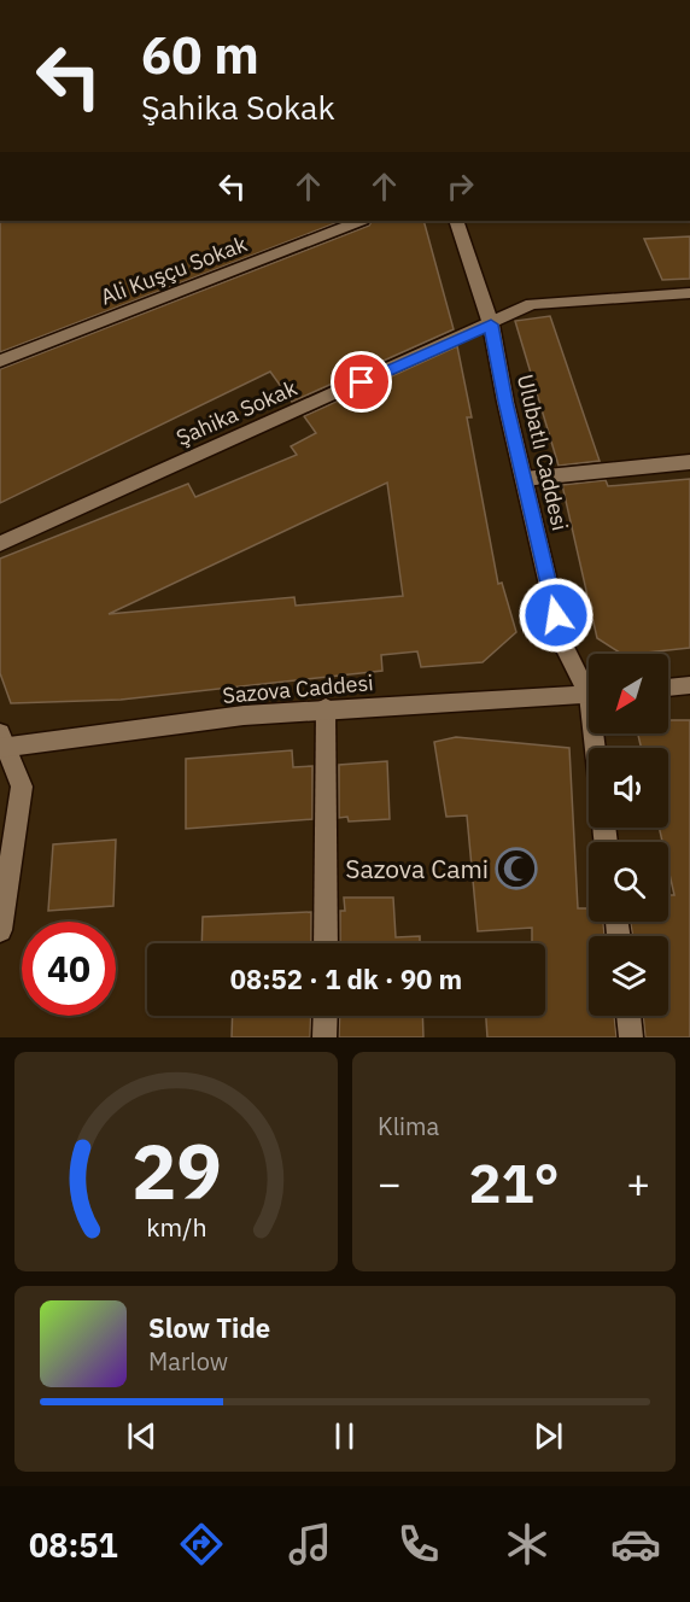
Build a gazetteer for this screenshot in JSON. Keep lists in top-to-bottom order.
{
  "streets": {
    "street": [
      "Ali Kuşçu Sokak",
      "Şahika Sokak",
      "Ulubatlı Caddesi",
      "Sazova Caddesi"
    ]
  },
  "crossings": [
    ["Şahika Sokak", "Ulubatlı Caddesi"]
  ],
  "places": {
    "mosque": ["Sazova Cami"]
  },
  "north": "bottom left",
  "page": {
    "turn": ["60 m", "Şahika Sokak"],
    "limit": "40",
    "trip": "08:52 · 1 dk · 90 m",
    "tile": "Klima",
    "heat": ["−", "21°", "+"],
    "song": ["Slow Tide", "Marlow"],
    "tabs": "08:51",
    "gauge": ["29", "km/h"]
  }
}
